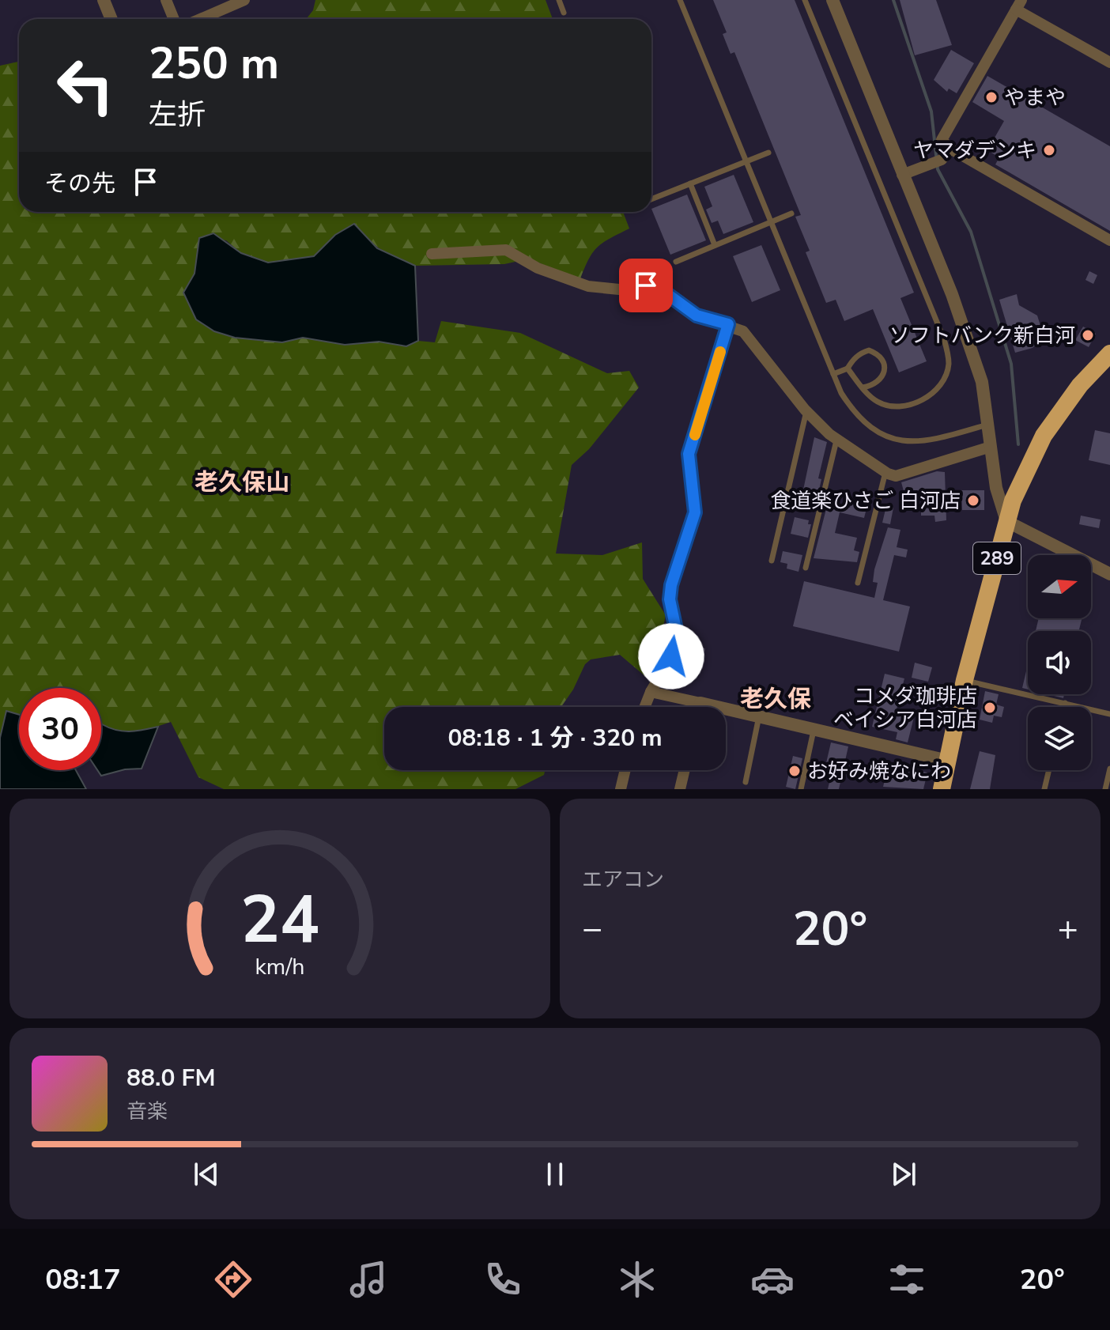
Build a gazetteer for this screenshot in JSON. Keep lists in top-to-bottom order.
{
  "streets": {
    "highway": ["289"]
  },
  "districts": ["老久保山", "老久保"],
  "places": [
    "やまや",
    "ヤマダデンキ",
    "ソフトバンク新白河",
    "食道楽ひさご 白河店",
    "コメダ珈琲店 ベイシア白河店",
    "お好み焼なにわ"
  ],
  "north": "right",
  "page": {
    "turn": ["250 m", "左折"],
    "then": "その先",
    "limit": "30",
    "trip": "08:18 · 1 分 · 320 m",
    "tile": "エアコン",
    "heat": ["−", "20°", "+"],
    "song": ["88.0 FM", "音楽"],
    "tabs": ["08:17", "20°"],
    "gauge": ["24", "km/h"]
  }
}
